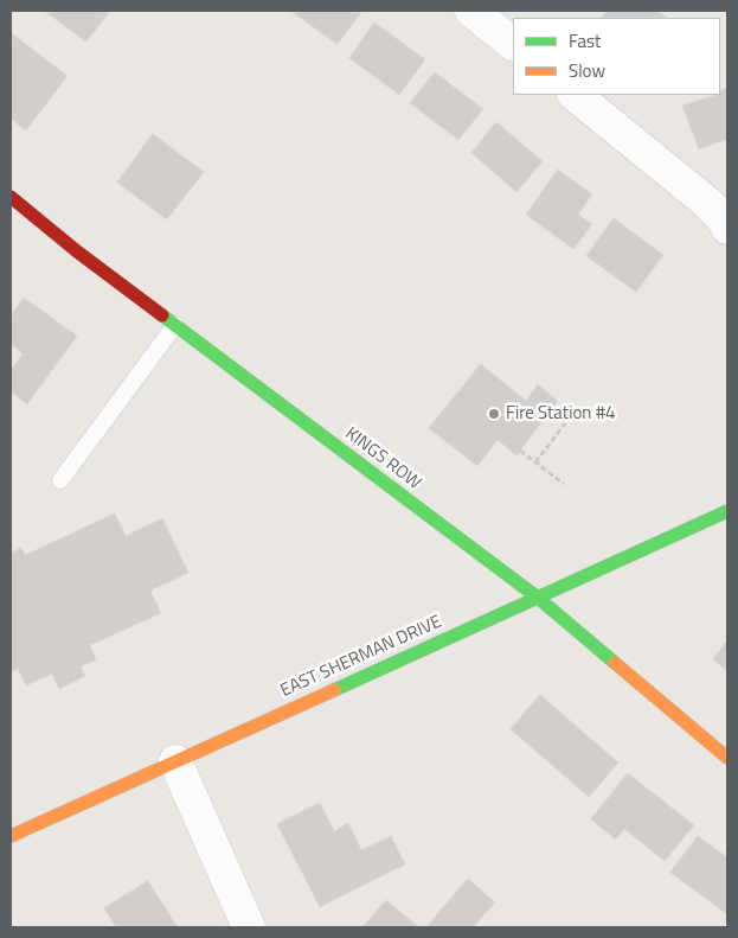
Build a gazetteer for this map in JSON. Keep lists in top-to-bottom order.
{
  "streets": {
    "street": ["KINGS ROW", "EAST SHERMAN DRIVE"]
  },
  "crossings": [
    ["KINGS ROW", "EAST SHERMAN DRIVE"]
  ],
  "places": ["Fire Station #4"],
  "legend": ["Fast", "Slow"]
}
